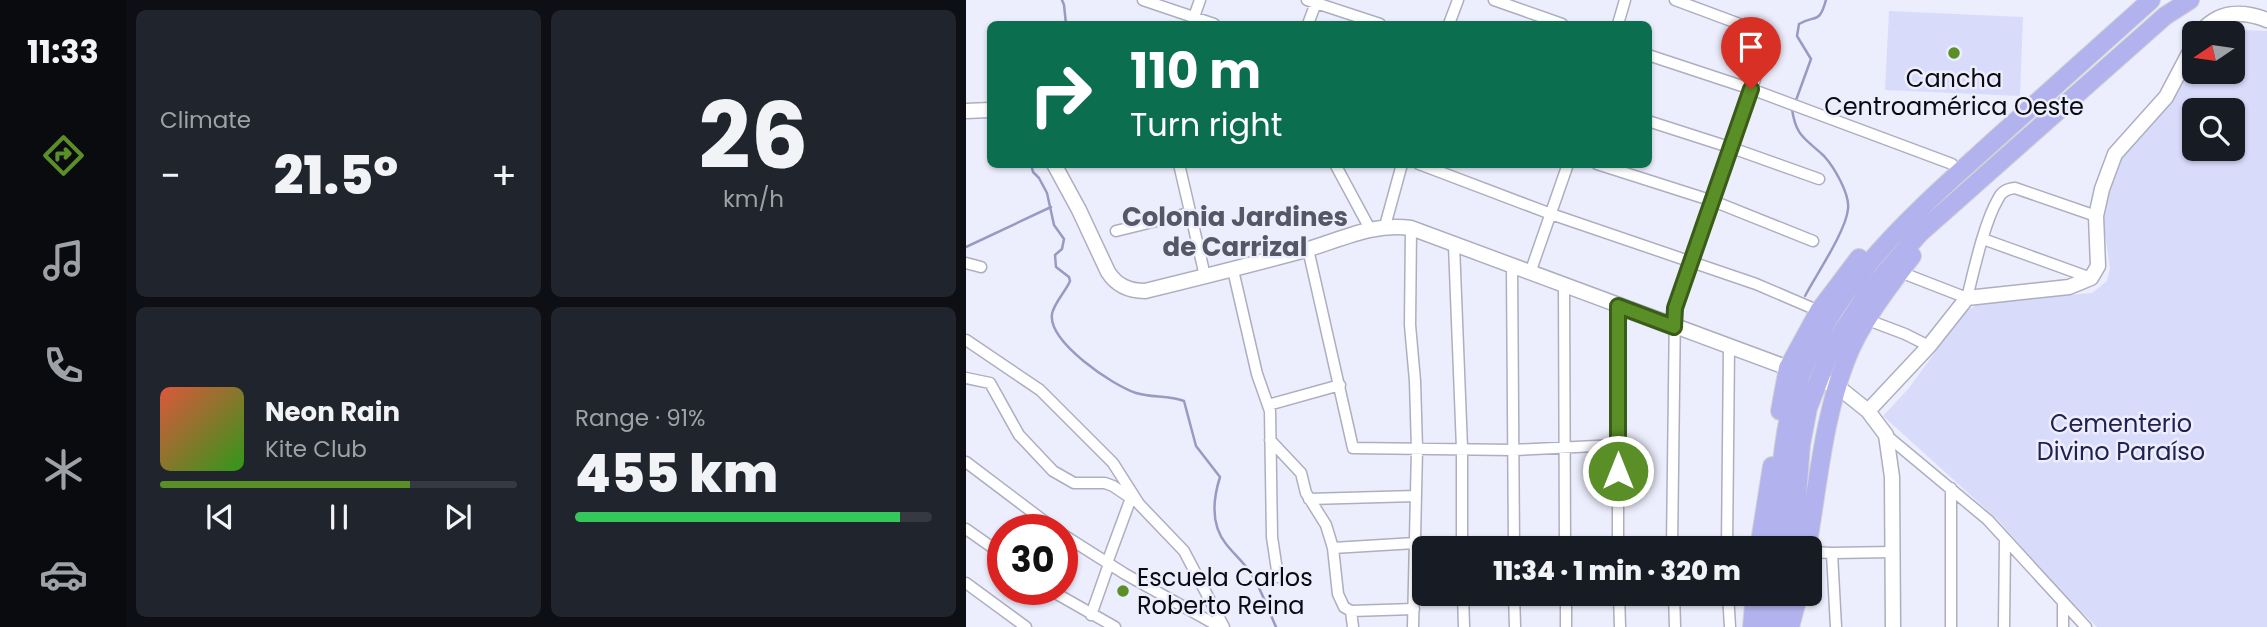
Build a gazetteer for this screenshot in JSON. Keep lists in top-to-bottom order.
{
  "districts": ["Colonia Jardines de Carrizal"],
  "parks": ["Cementerio Divino Paraíso"],
  "places": ["Cancha Centroamérica Oeste", "Escuela Carlos Roberto Reina"],
  "north": "left",
  "page": {
    "tabs": "11:33",
    "tile": [
      "Climate",
      ["26", "km/h"],
      ["Range · 91%", "455 km"]
    ],
    "turn": ["110 m", "Turn right"],
    "heat": ["−", "21.5°", "+"],
    "song": ["Neon Rain", "Kite Club"],
    "limit": "30",
    "trip": "11:34 · 1 min · 320 m"
  }
}
